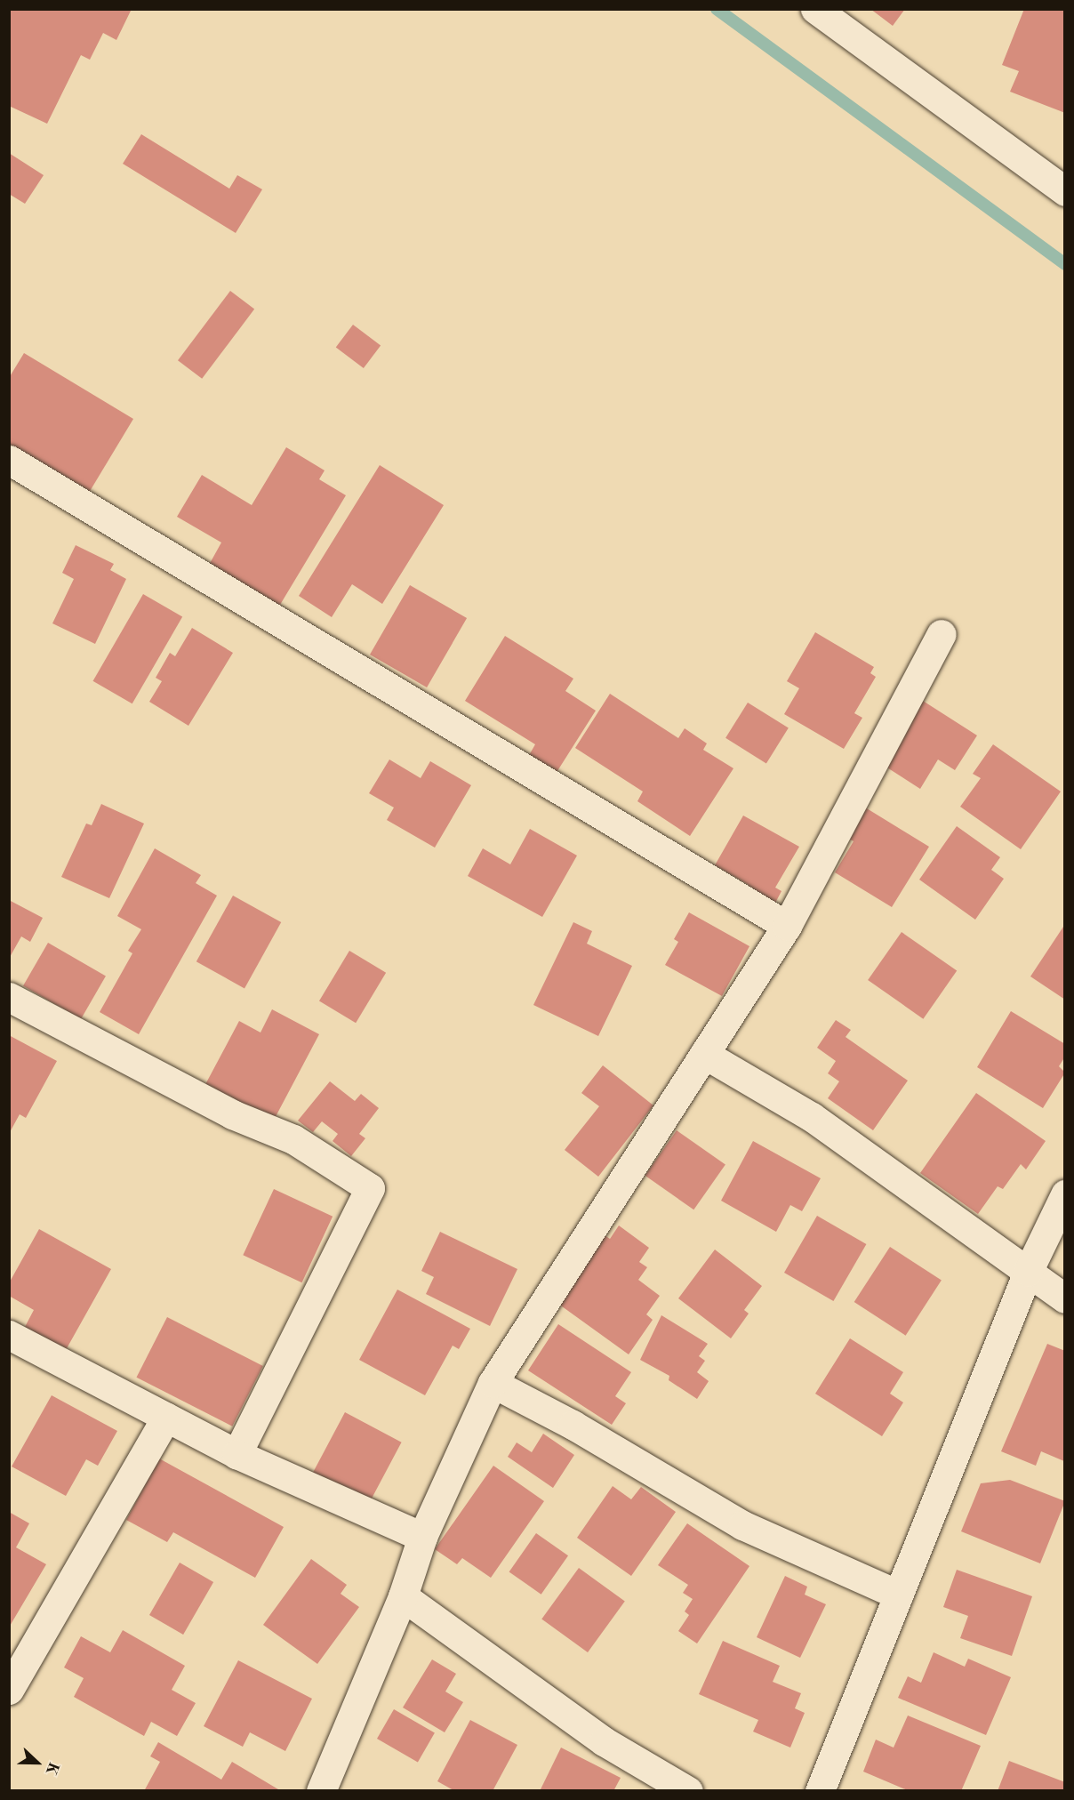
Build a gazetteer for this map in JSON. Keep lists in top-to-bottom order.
{
  "north": "right"
}
